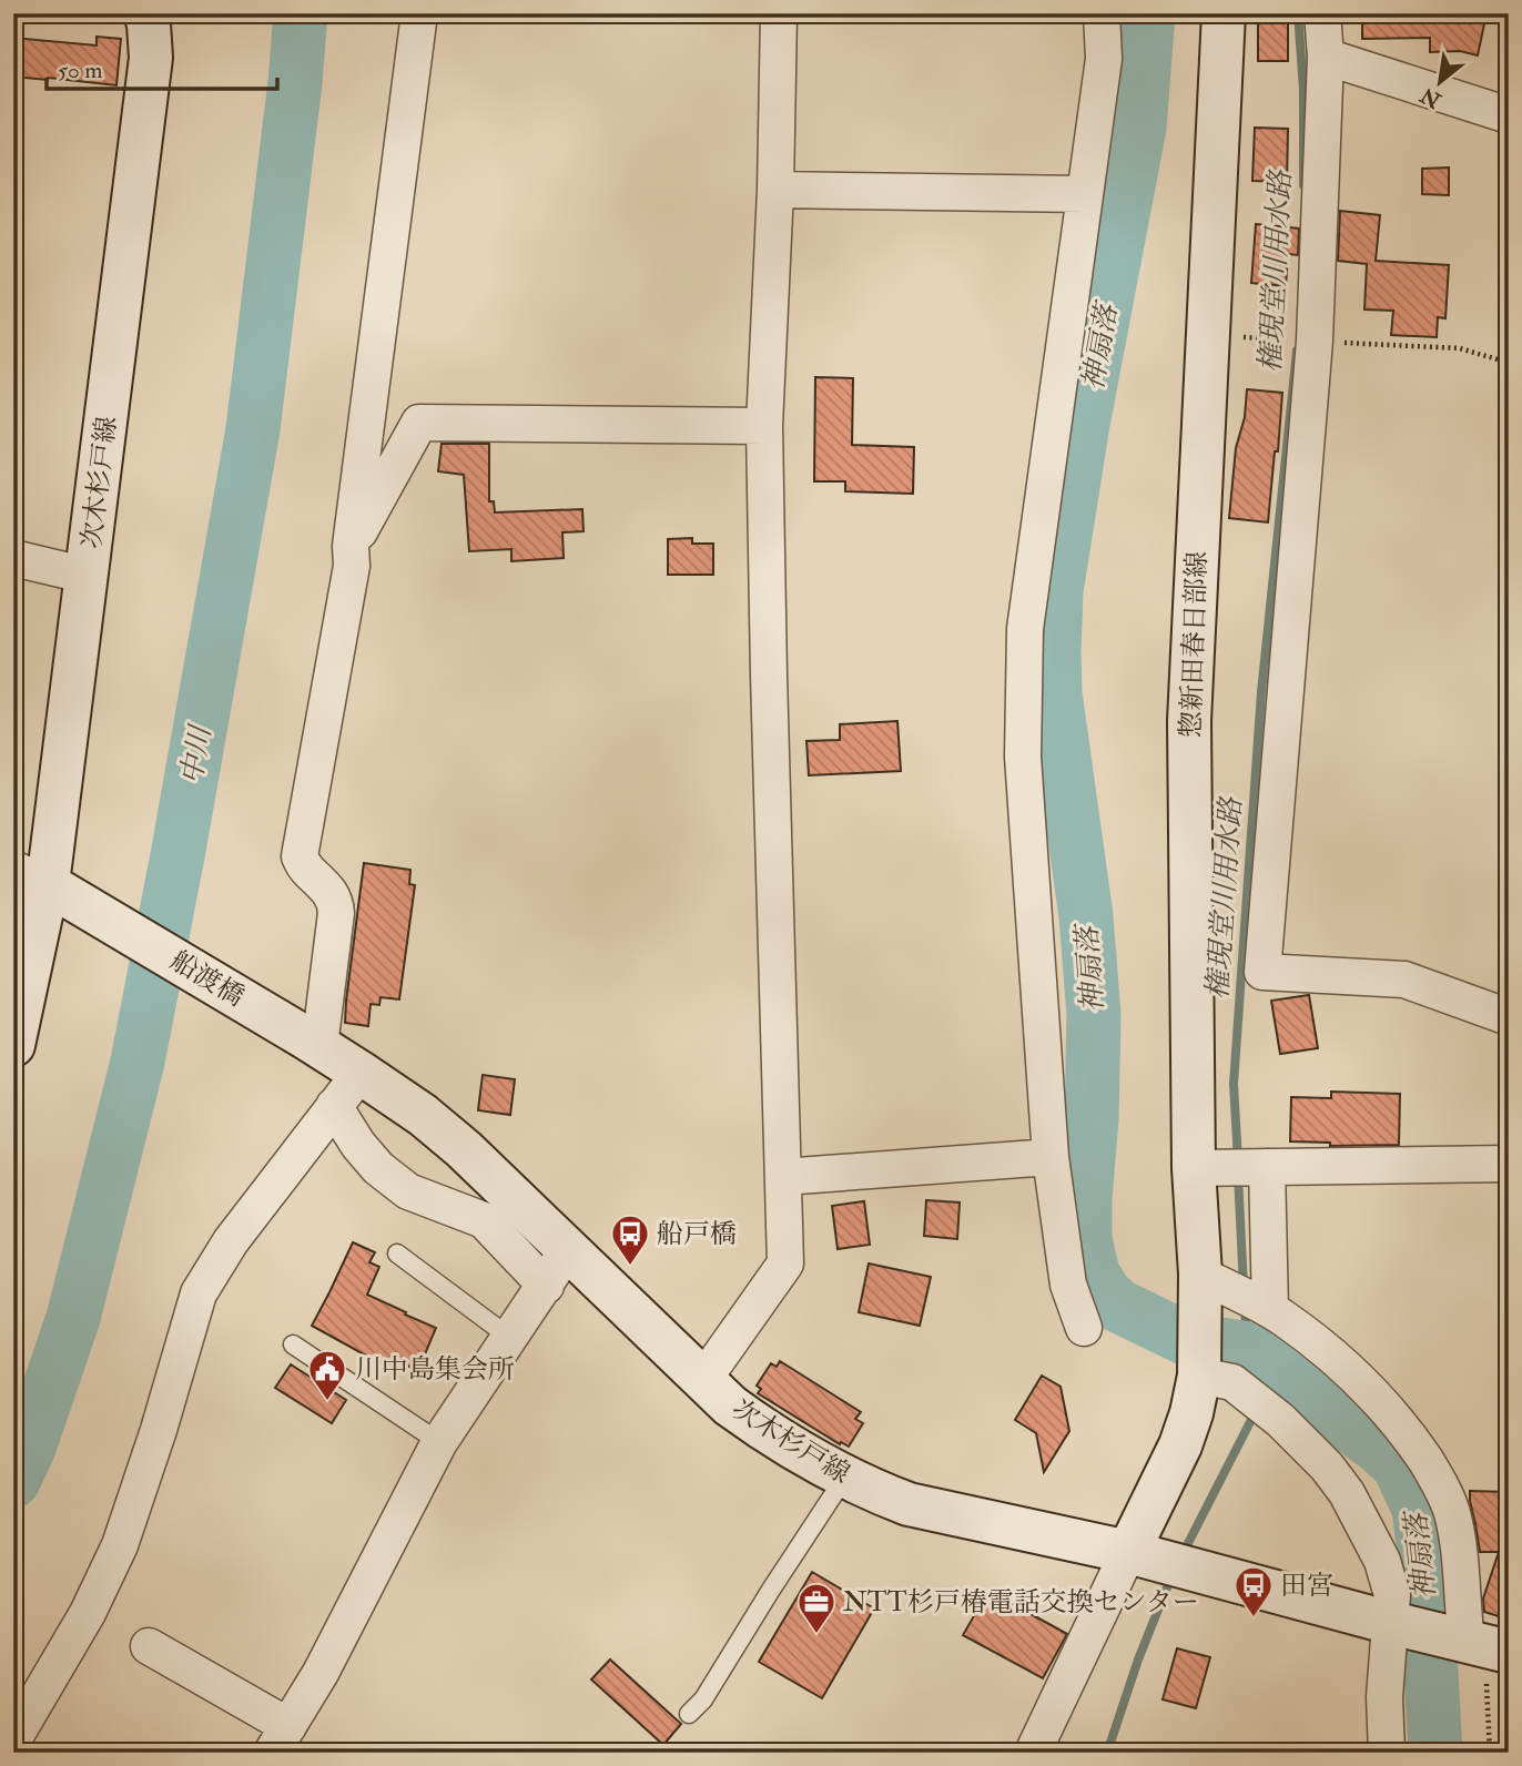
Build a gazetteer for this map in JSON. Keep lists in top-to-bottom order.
{
  "streets": {
    "main road": ["次木杉戸線", "惣新田春日部線", "船渡橋"]
  },
  "crossings": [
    ["次木杉戸線", "船渡橋"]
  ],
  "water": ["権現堂川用水路", "神扇落", "中川"],
  "places": {
    "bus stop": ["船戸橋", "田宮"],
    "public building": ["川中島集会所"],
    "office": ["NTT杉戸椿電話交換センター"]
  },
  "scale_bar": "50 m",
  "north": "bottom left"
}
